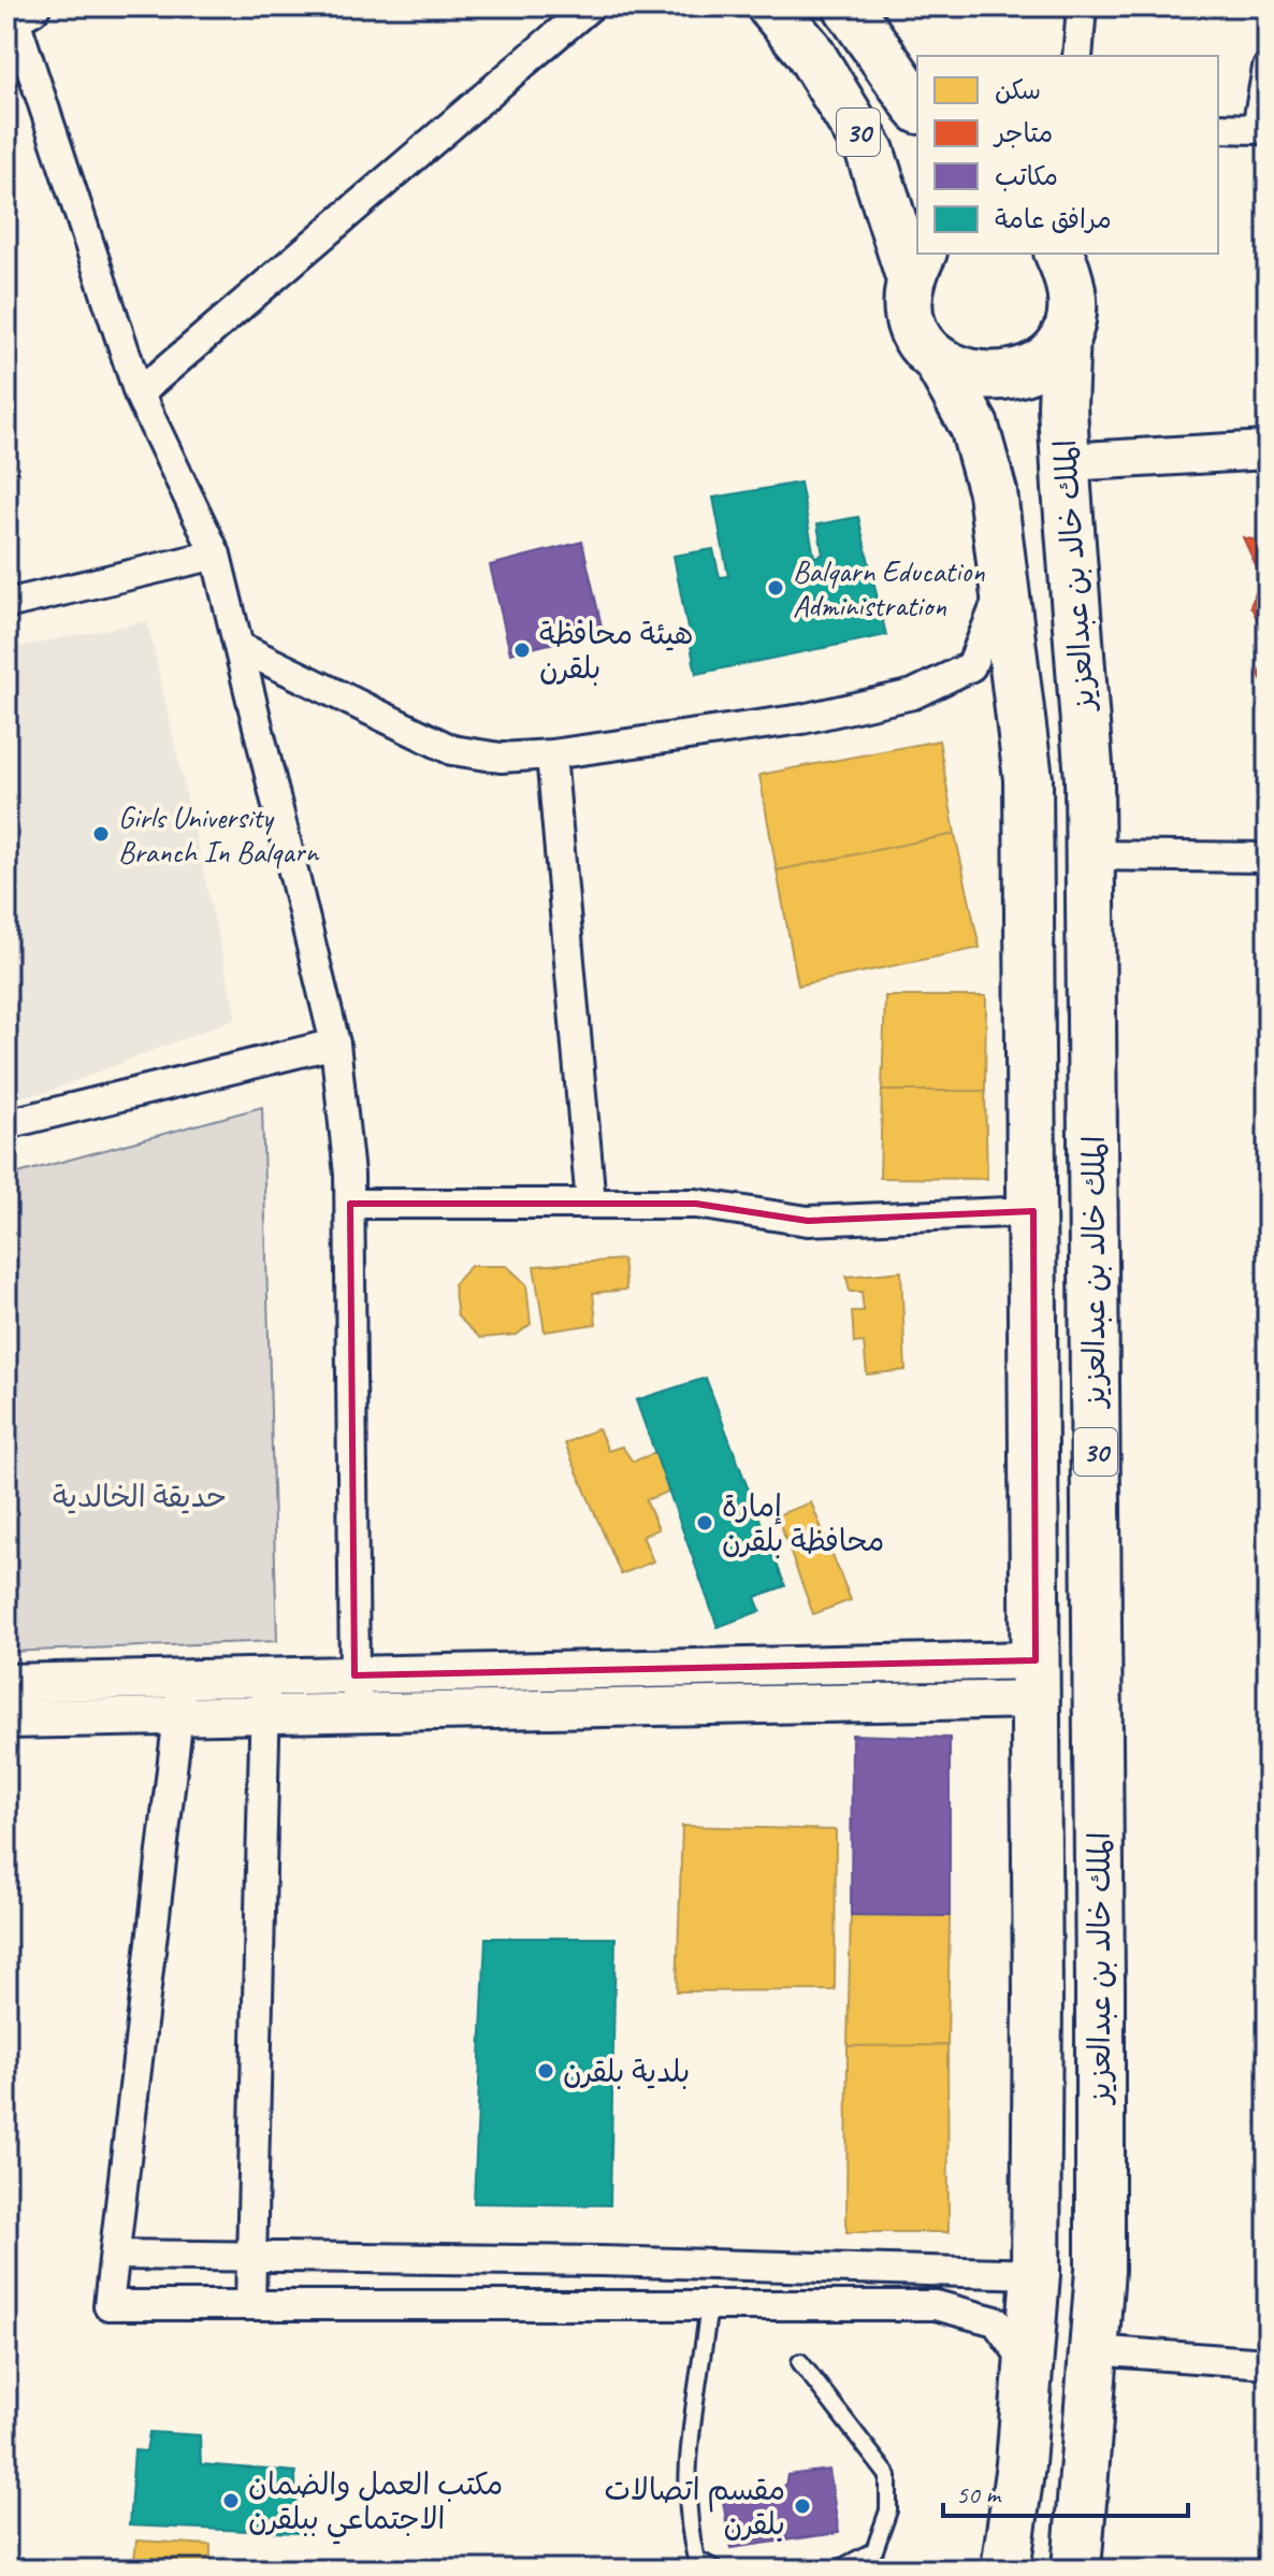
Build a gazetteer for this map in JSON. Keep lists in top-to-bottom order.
{
  "streets": {
    "highway": ["30", "الملك خالد بن عبدالعزيز"]
  },
  "crossings": [
    ["30", "الملك خالد بن عبدالعزيز"]
  ],
  "parks": ["حديقة الخالدية"],
  "places": [
    "Balqarn Education Administration",
    "هيئة محافظة بلقرن",
    "Girls University Branch In Balqarn",
    "إمارة محافظة بلقرن",
    "بلدية بلقرن",
    "مكتب العمل والضمان الاجتماعي ببلقرن",
    "مقسم اتصالات بلقرن"
  ],
  "legend": [
    "سكن",
    "متاجر",
    "مكاتب",
    "مرافق عامة"
  ],
  "scale_bar": "50 m"
}
